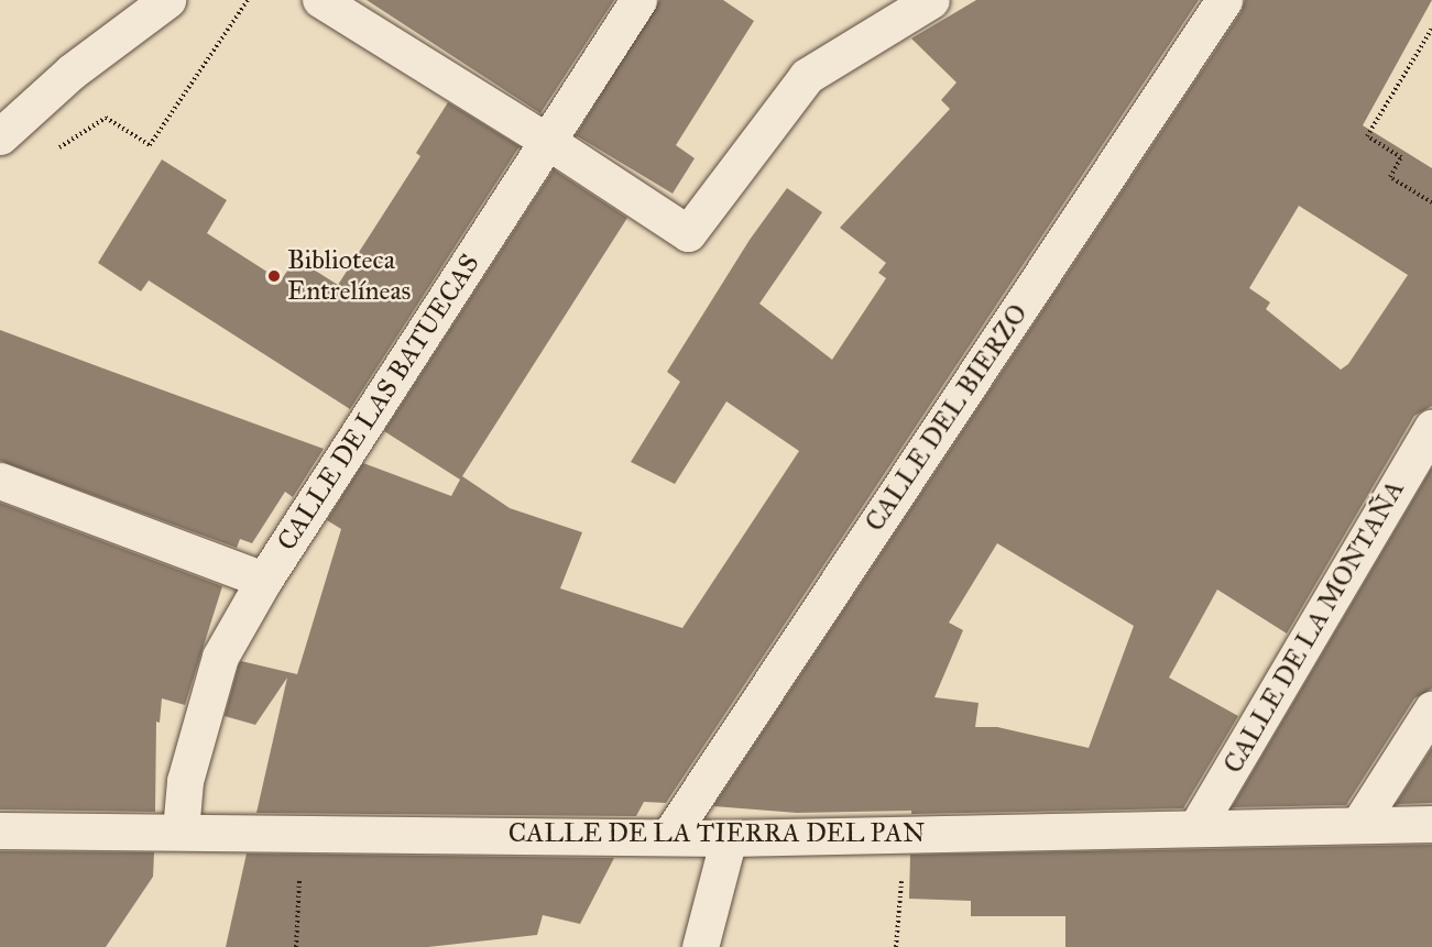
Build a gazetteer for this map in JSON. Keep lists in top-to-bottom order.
{
  "streets": {
    "street": [
      "CALLE DE LAS BATUECAS",
      "CALLE DEL BIERZO",
      "CALLE DE LA MONTAÑA",
      "CALLE DE LA TIERRA DEL PAN"
    ]
  },
  "crossings": [
    ["CALLE DE LAS BATUECAS", "CALLE DE LA TIERRA DEL PAN"],
    ["CALLE DEL BIERZO", "CALLE DE LA TIERRA DEL PAN"],
    ["CALLE DE LA MONTAÑA", "CALLE DE LA TIERRA DEL PAN"]
  ],
  "places": ["Biblioteca Entrelíneas"]
}
